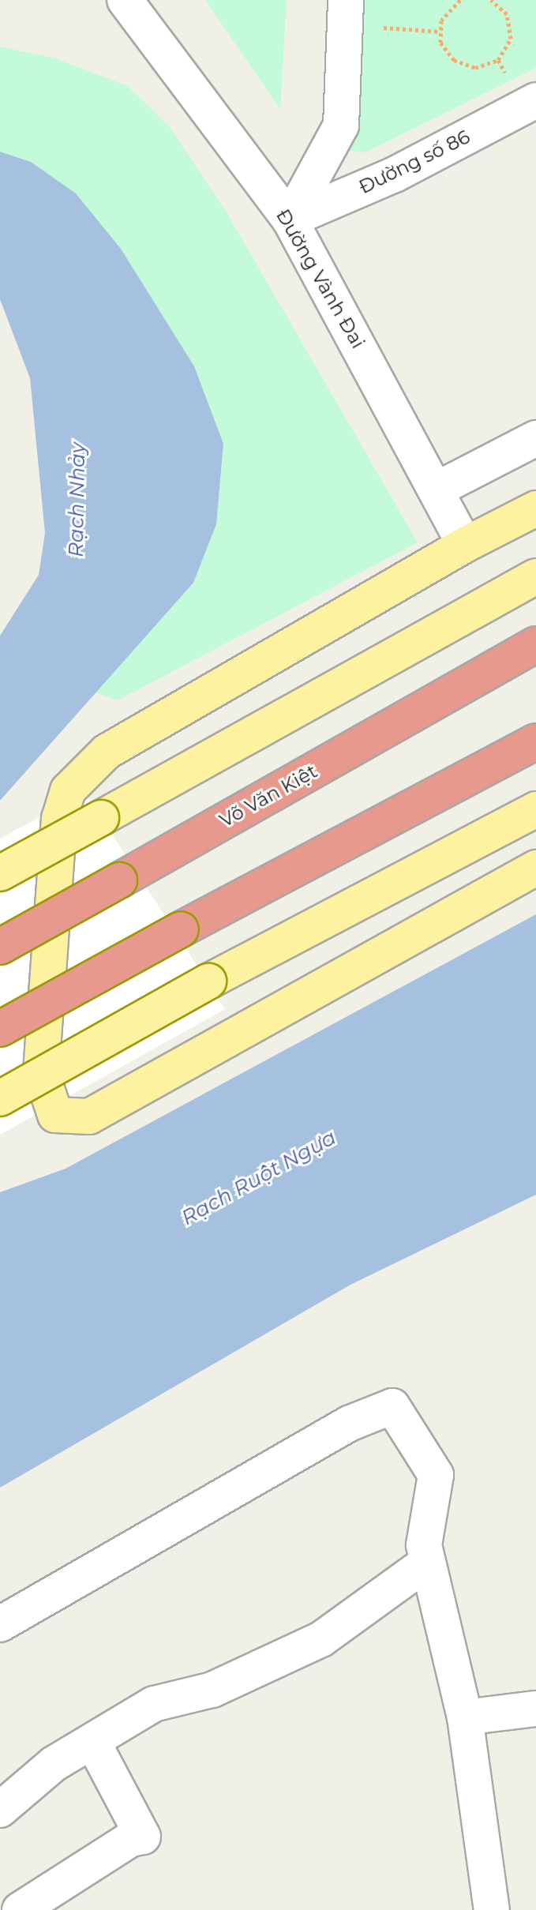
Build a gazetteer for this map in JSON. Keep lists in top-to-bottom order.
{
  "streets": {
    "highway": ["Võ Văn Kiệt"],
    "street": ["Đường số 86", "Đường Vành Đai"]
  },
  "crossings": [
    ["Đường số 86", "Đường Vành Đai"]
  ],
  "water": ["Rạch Nhảy", "Rạch Ruột Ngựa"]
}
